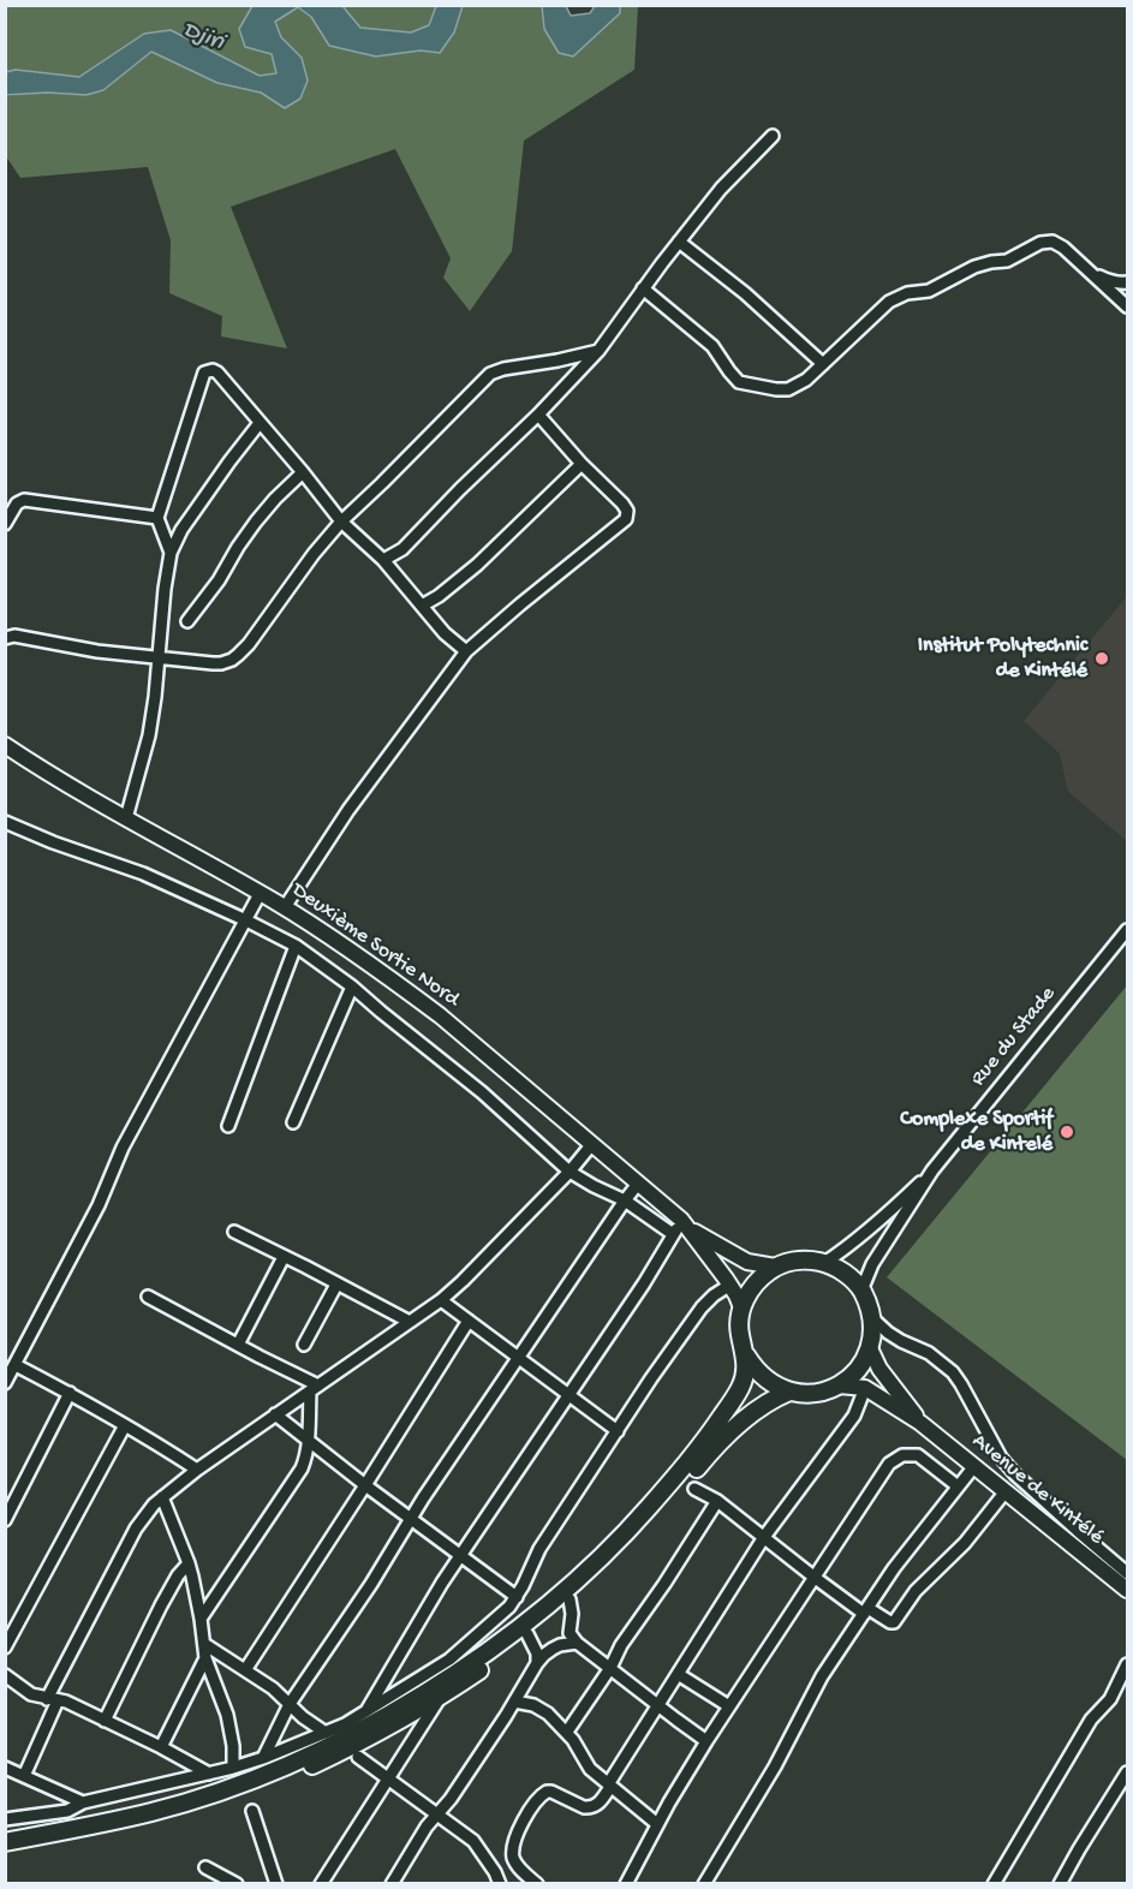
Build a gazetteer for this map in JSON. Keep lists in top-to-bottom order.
{
  "streets": {
    "main road": ["Deuxième Sortie Nord", "Avenue de Kintélé"],
    "street": ["Rue du Stade"]
  },
  "crossings": [
    ["Deuxième Sortie Nord", "Rue du Stade"],
    ["Deuxième Sortie Nord", "Avenue de Kintélé"],
    ["Rue du Stade", "Avenue de Kintélé"]
  ],
  "water": ["Djiri"],
  "places": ["Institut Polytechnic de Kintélé", "Complexe Sportif de Kintelé"]
}
